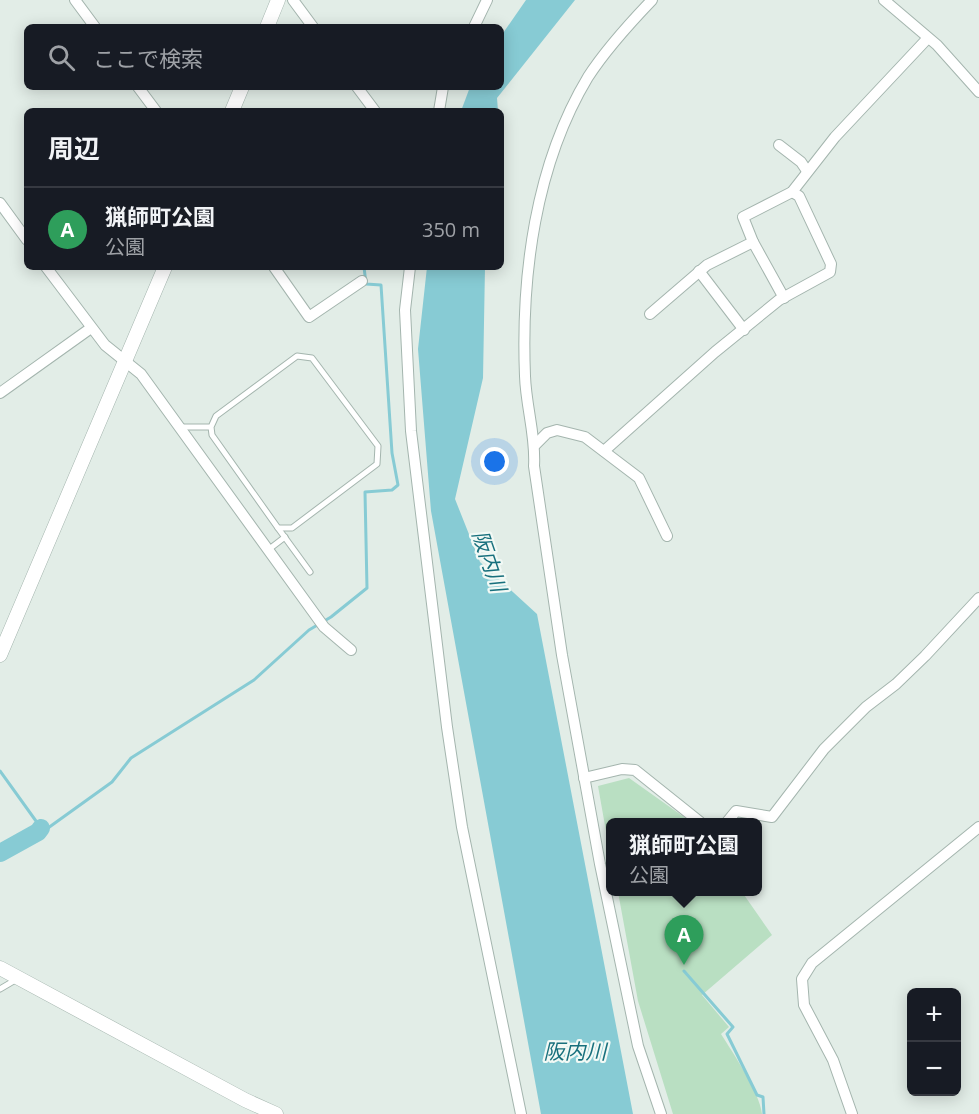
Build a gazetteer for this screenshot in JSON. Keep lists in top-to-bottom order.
{
  "water": ["阪内川"],
  "page": {
    "search": "ここで検索",
    "heading": "周辺",
    "list": [
      {
        "mark": "A",
        "name": "猟師町公園",
        "note": "公園",
        "value": "350 m"
      }
    ],
    "popup": ["猟師町公園", "公園"],
    "pins": "A",
    "map_buttons": ["+", "−"]
  }
}
